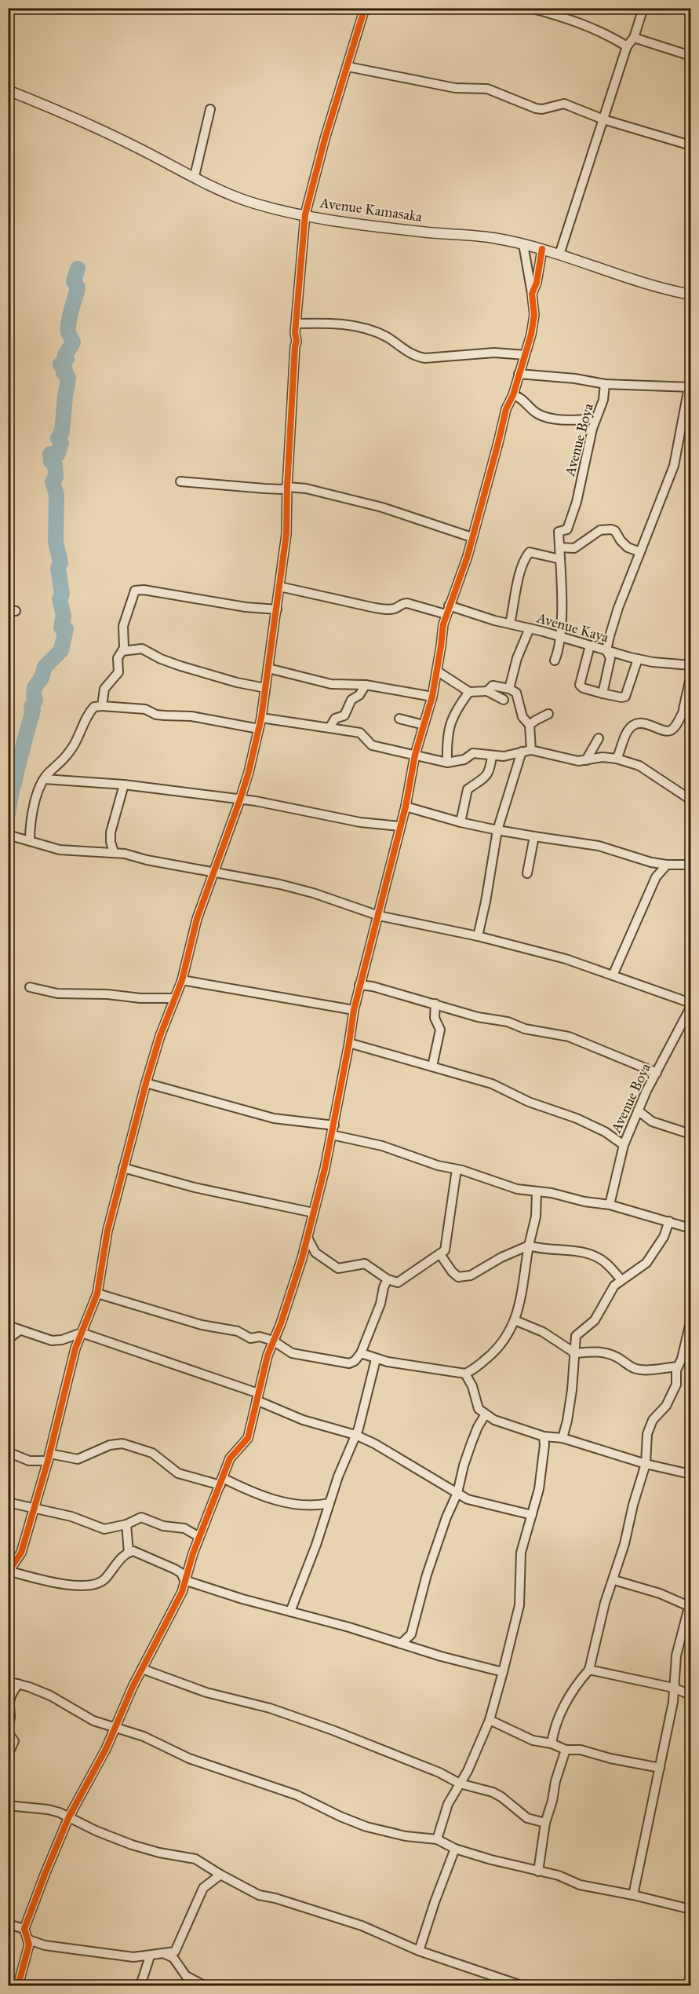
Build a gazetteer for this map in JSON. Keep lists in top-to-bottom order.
{
  "streets": {
    "street": ["Avenue Kamasaka", "Avenue Boya", "Avenue Kaya"]
  }
}
